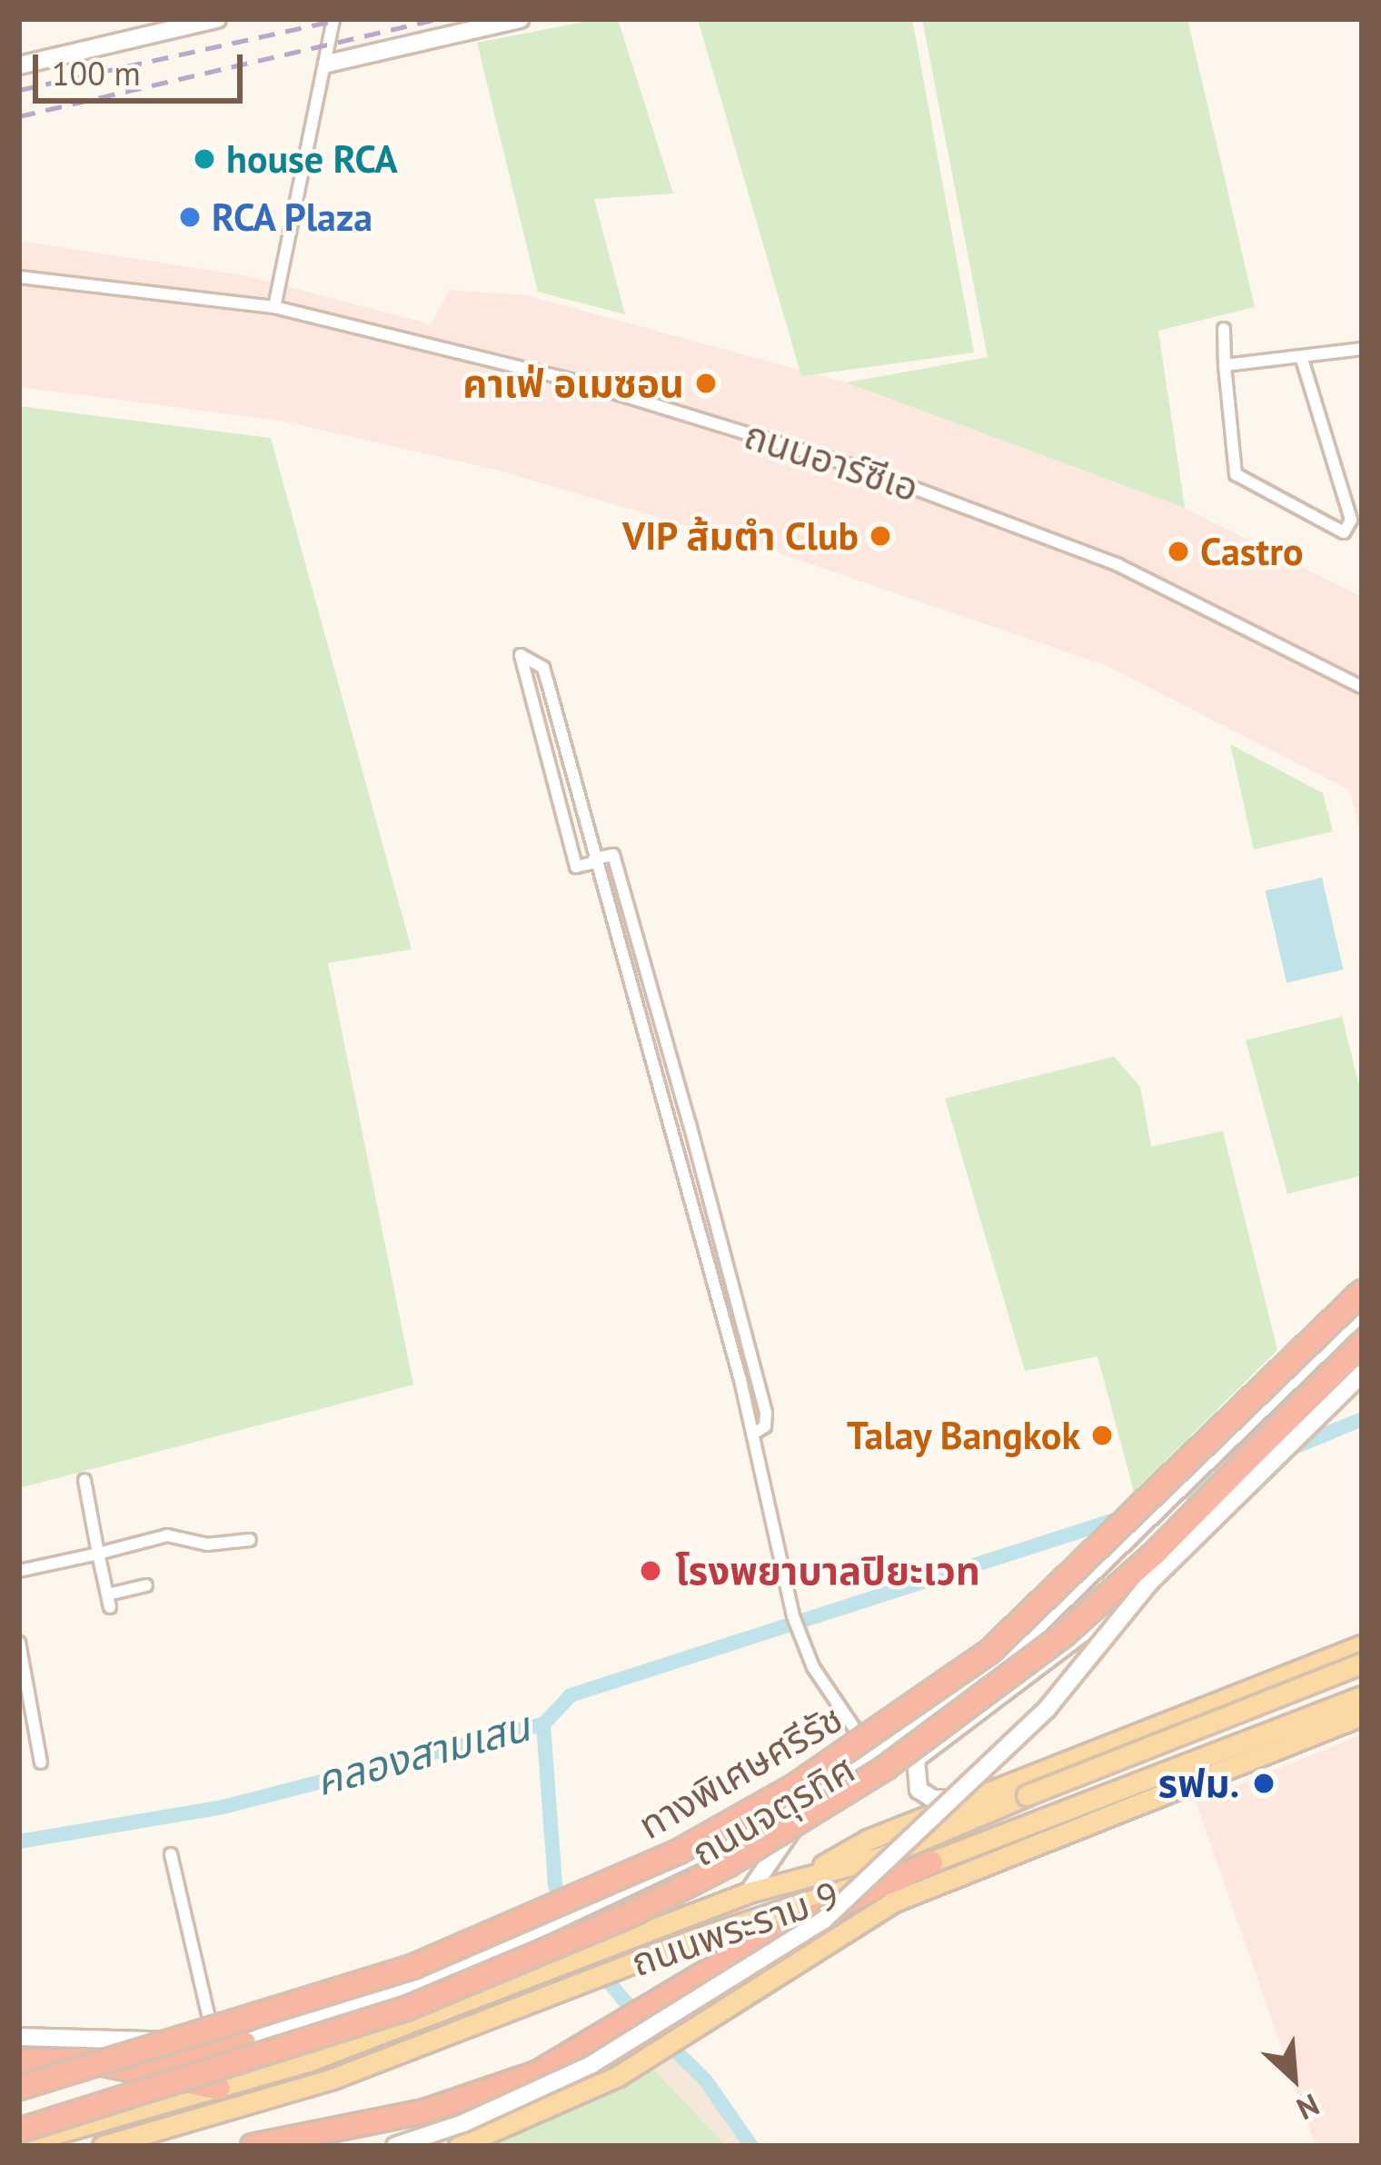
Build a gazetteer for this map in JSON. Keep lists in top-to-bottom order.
{
  "streets": {
    "highway": ["ทางพิเศษศรีรัช"],
    "main road": ["ถนนจตุรทิศ", "ถนนพระราม 9"],
    "street": ["ถนนอาร์ซีเอ"]
  },
  "crossings": [
    ["ทางพิเศษศรีรัช", "ถนนจตุรทิศ"]
  ],
  "water": ["คลองสามเสน"],
  "places": [
    "house RCA",
    "RCA Plaza",
    "คาเฟ่ อเมซอน",
    "VIP ส้มตำ Club",
    "Castro",
    "Talay Bangkok",
    "โรงพยาบาลปิยะเวท",
    "รฟม."
  ],
  "scale_bar": "100 m",
  "north": "bottom right"
}
